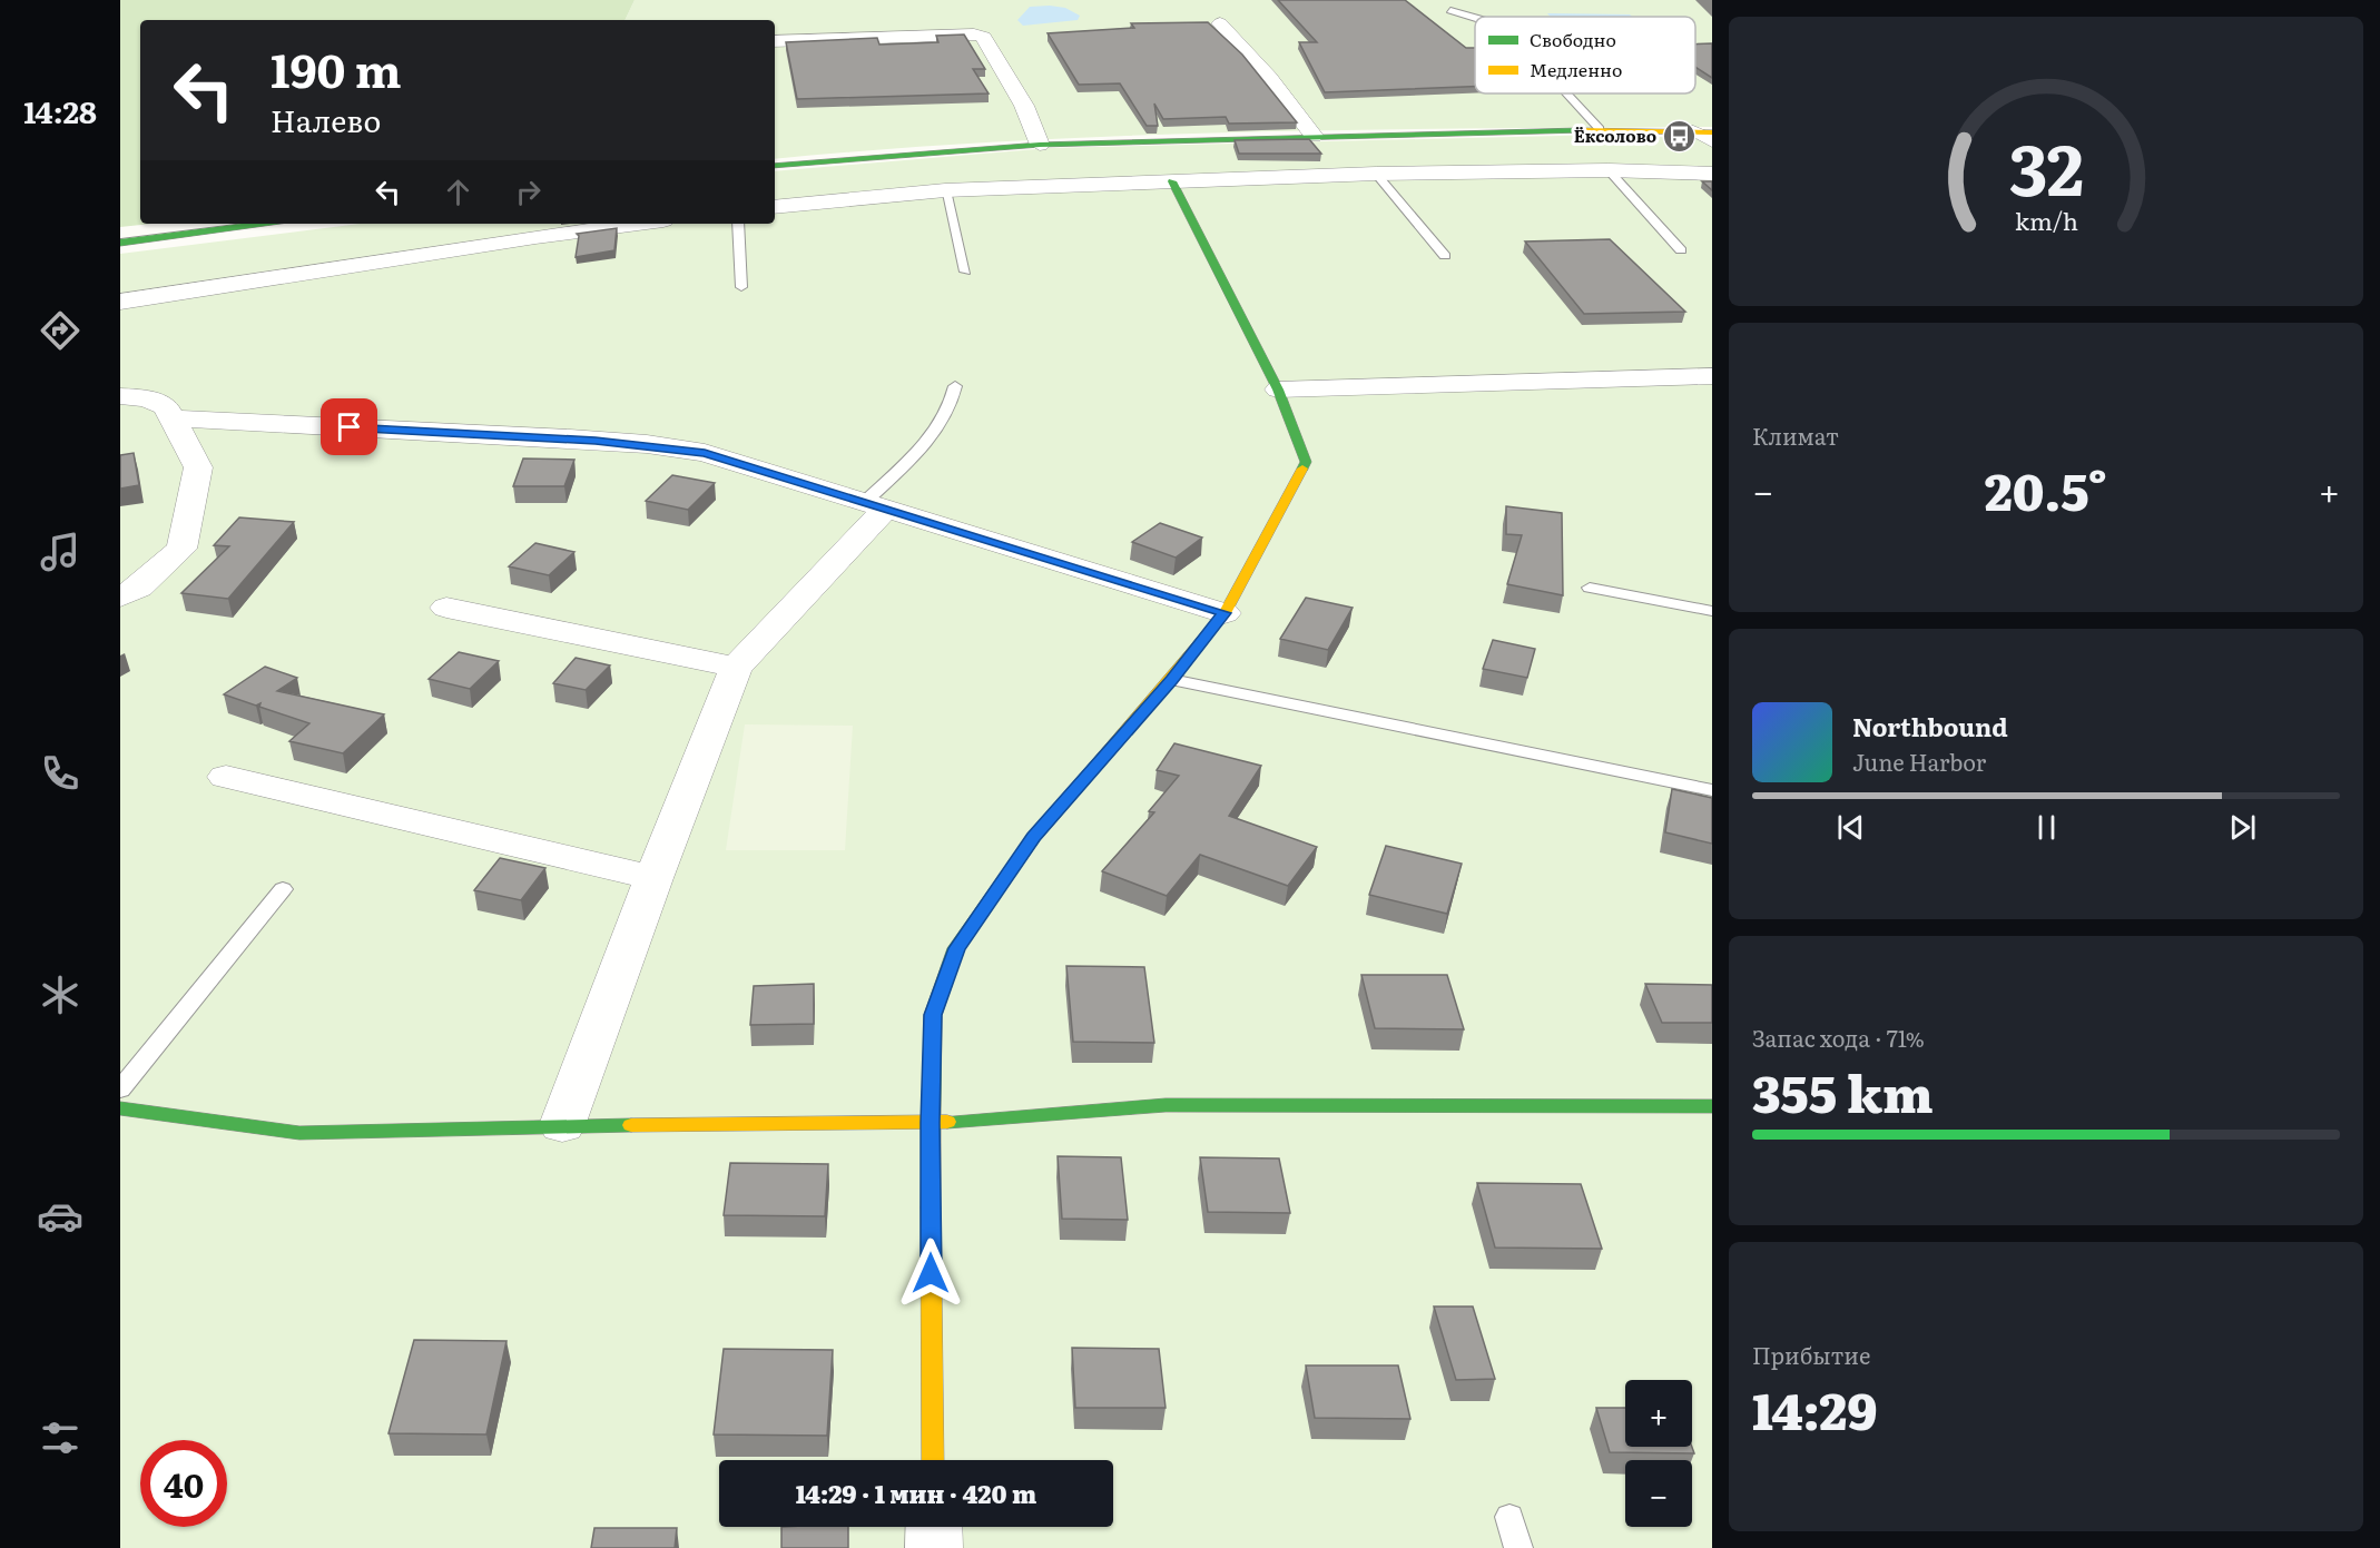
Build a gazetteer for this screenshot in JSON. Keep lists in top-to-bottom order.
{
  "places": {
    "bus stop": ["Ёксолово"]
  },
  "legend": ["Свободно", "Медленно"],
  "page": {
    "tabs": "14:28",
    "turn": ["190 m", "Налево"],
    "tile": [
      "Климат",
      ["Запас хода · 71%", "355 km"],
      ["Прибытие", "14:29"]
    ],
    "heat": ["−", "20.5°", "+"],
    "song": ["Northbound", "June Harbor"],
    "map_buttons": ["+", "−"],
    "limit": "40",
    "trip": "14:29 · 1 мин · 420 m",
    "gauge": ["32", "km/h"]
  }
}
